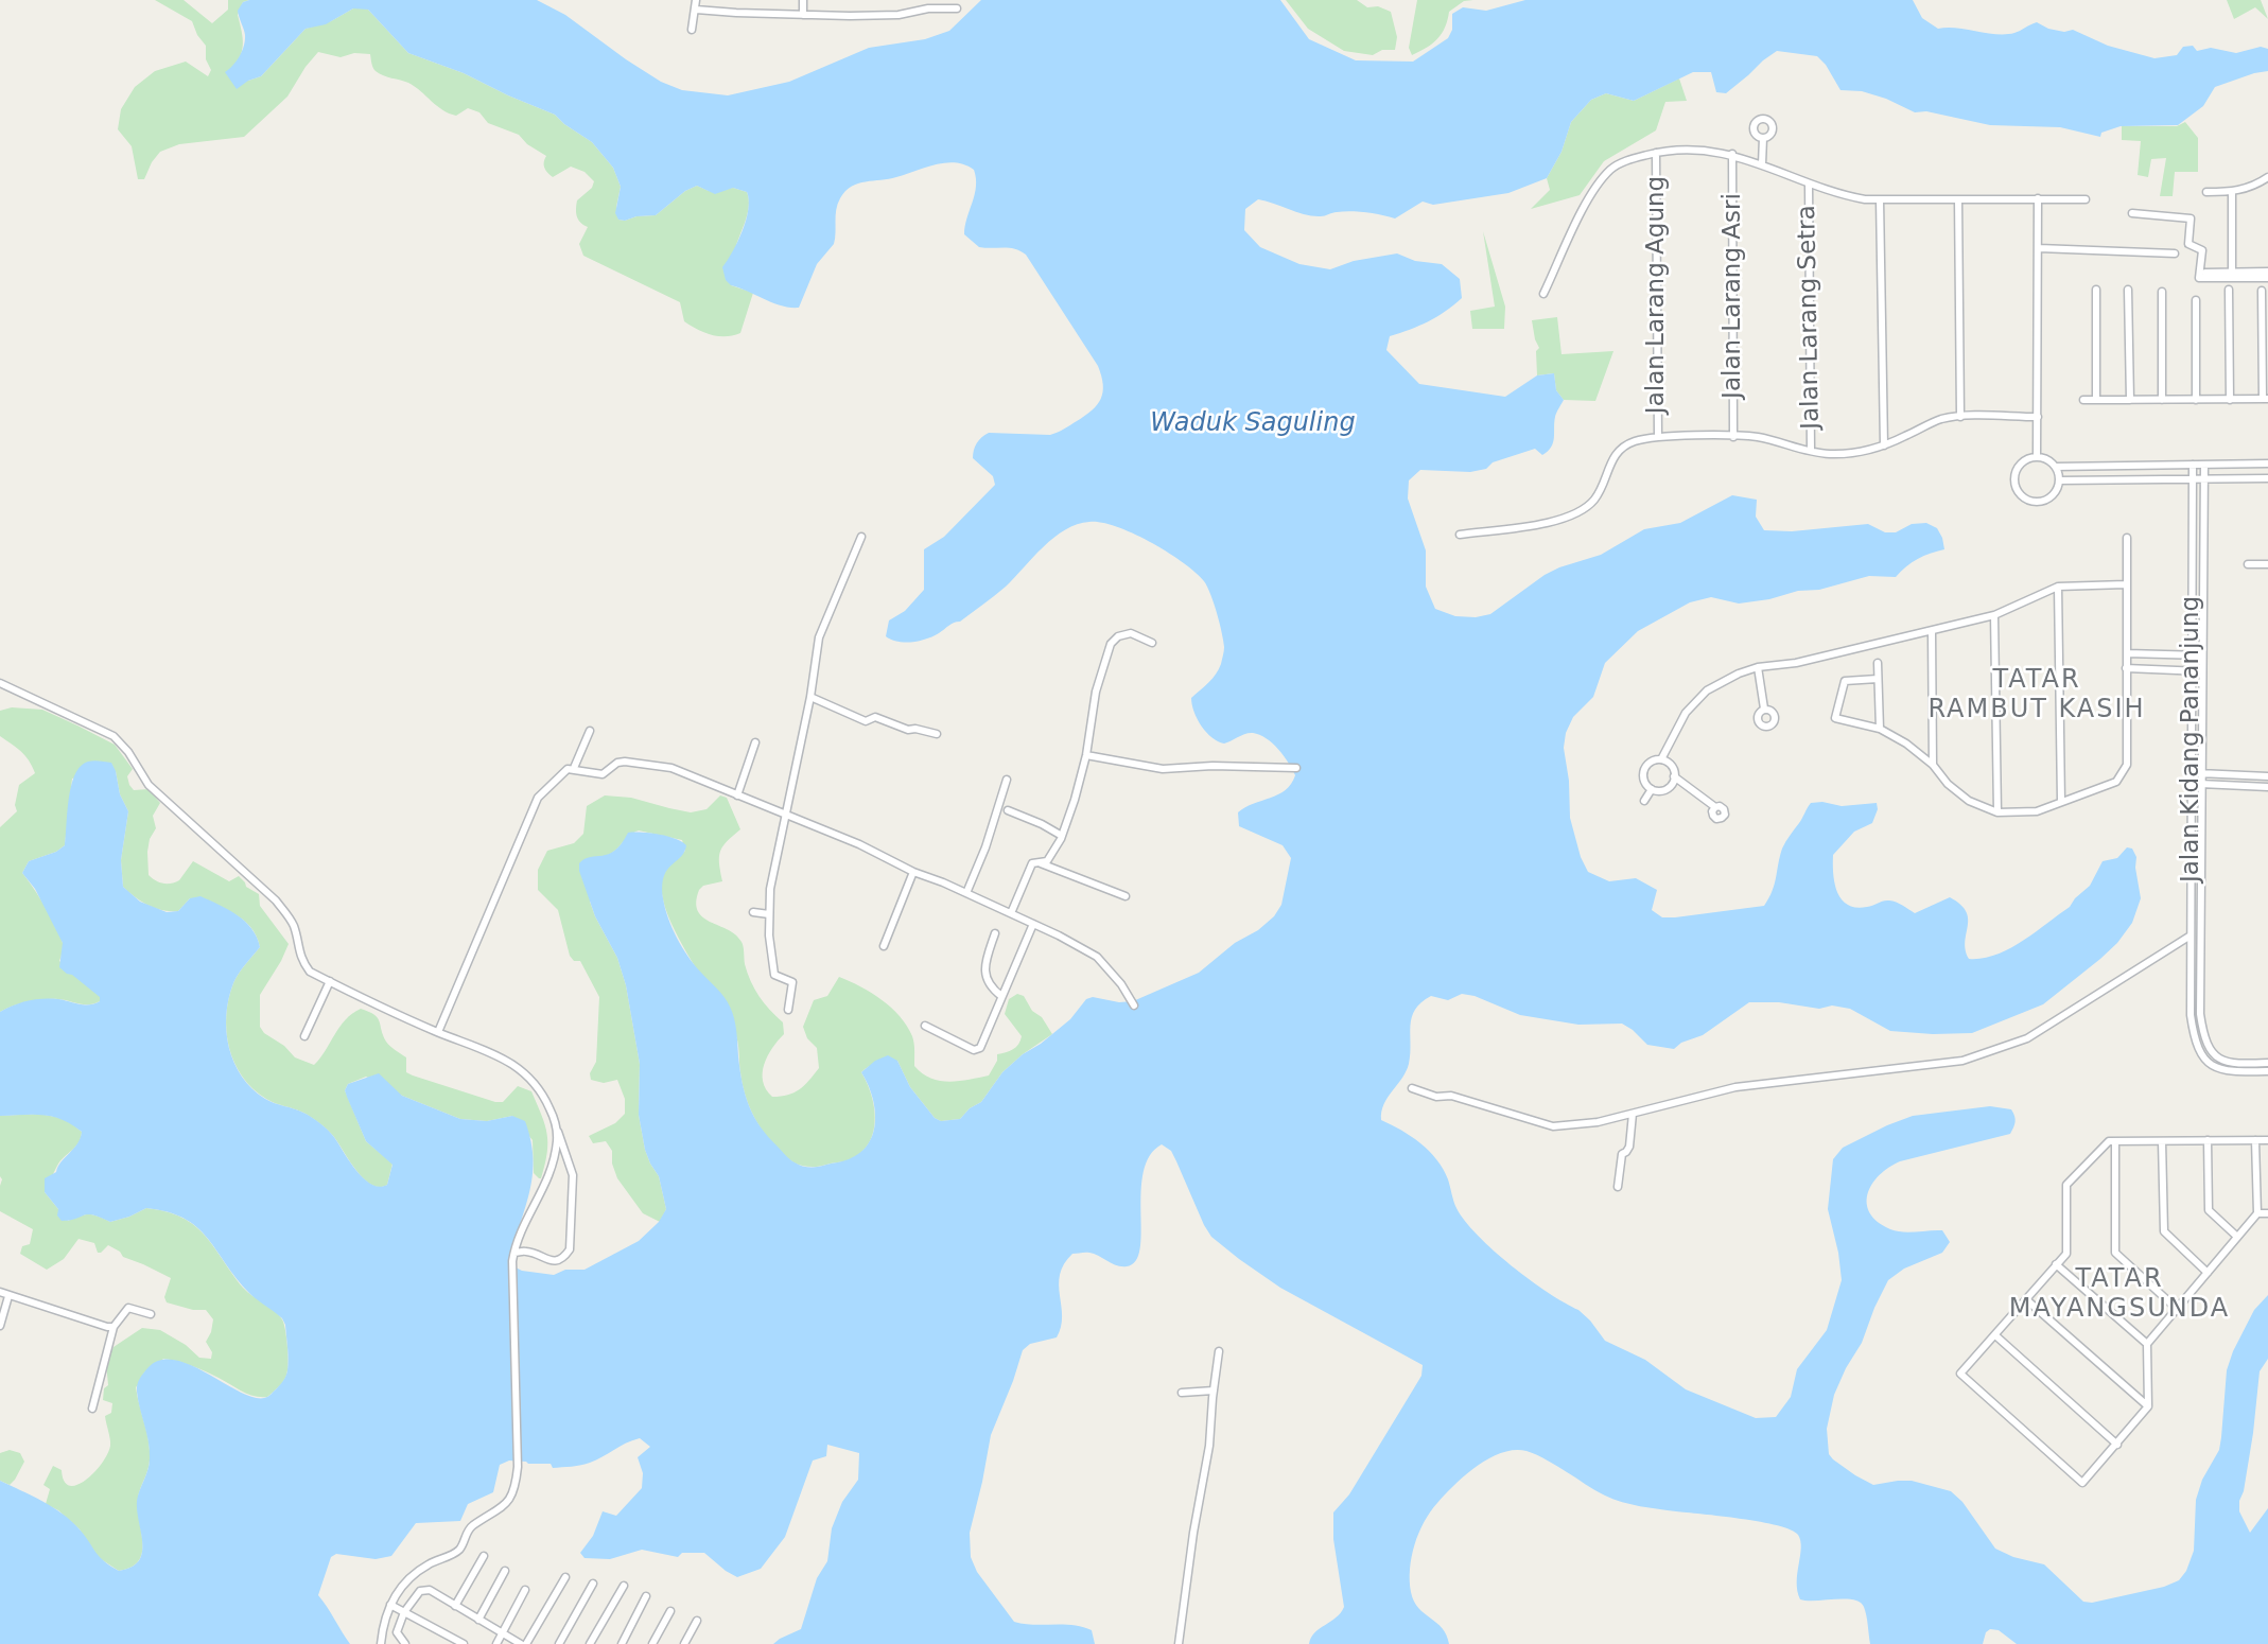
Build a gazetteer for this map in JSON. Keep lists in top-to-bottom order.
{
  "streets": {
    "street": [
      "Jalan Larang Agung",
      "Jalan Larang Asri",
      "Jalan Larang Setra",
      "Jalan Kidang Pananjung"
    ]
  },
  "districts": ["TATAR RAMBUT KASIH", "TATAR MAYANGSUNDA"],
  "water": ["Waduk Saguling"]
}
